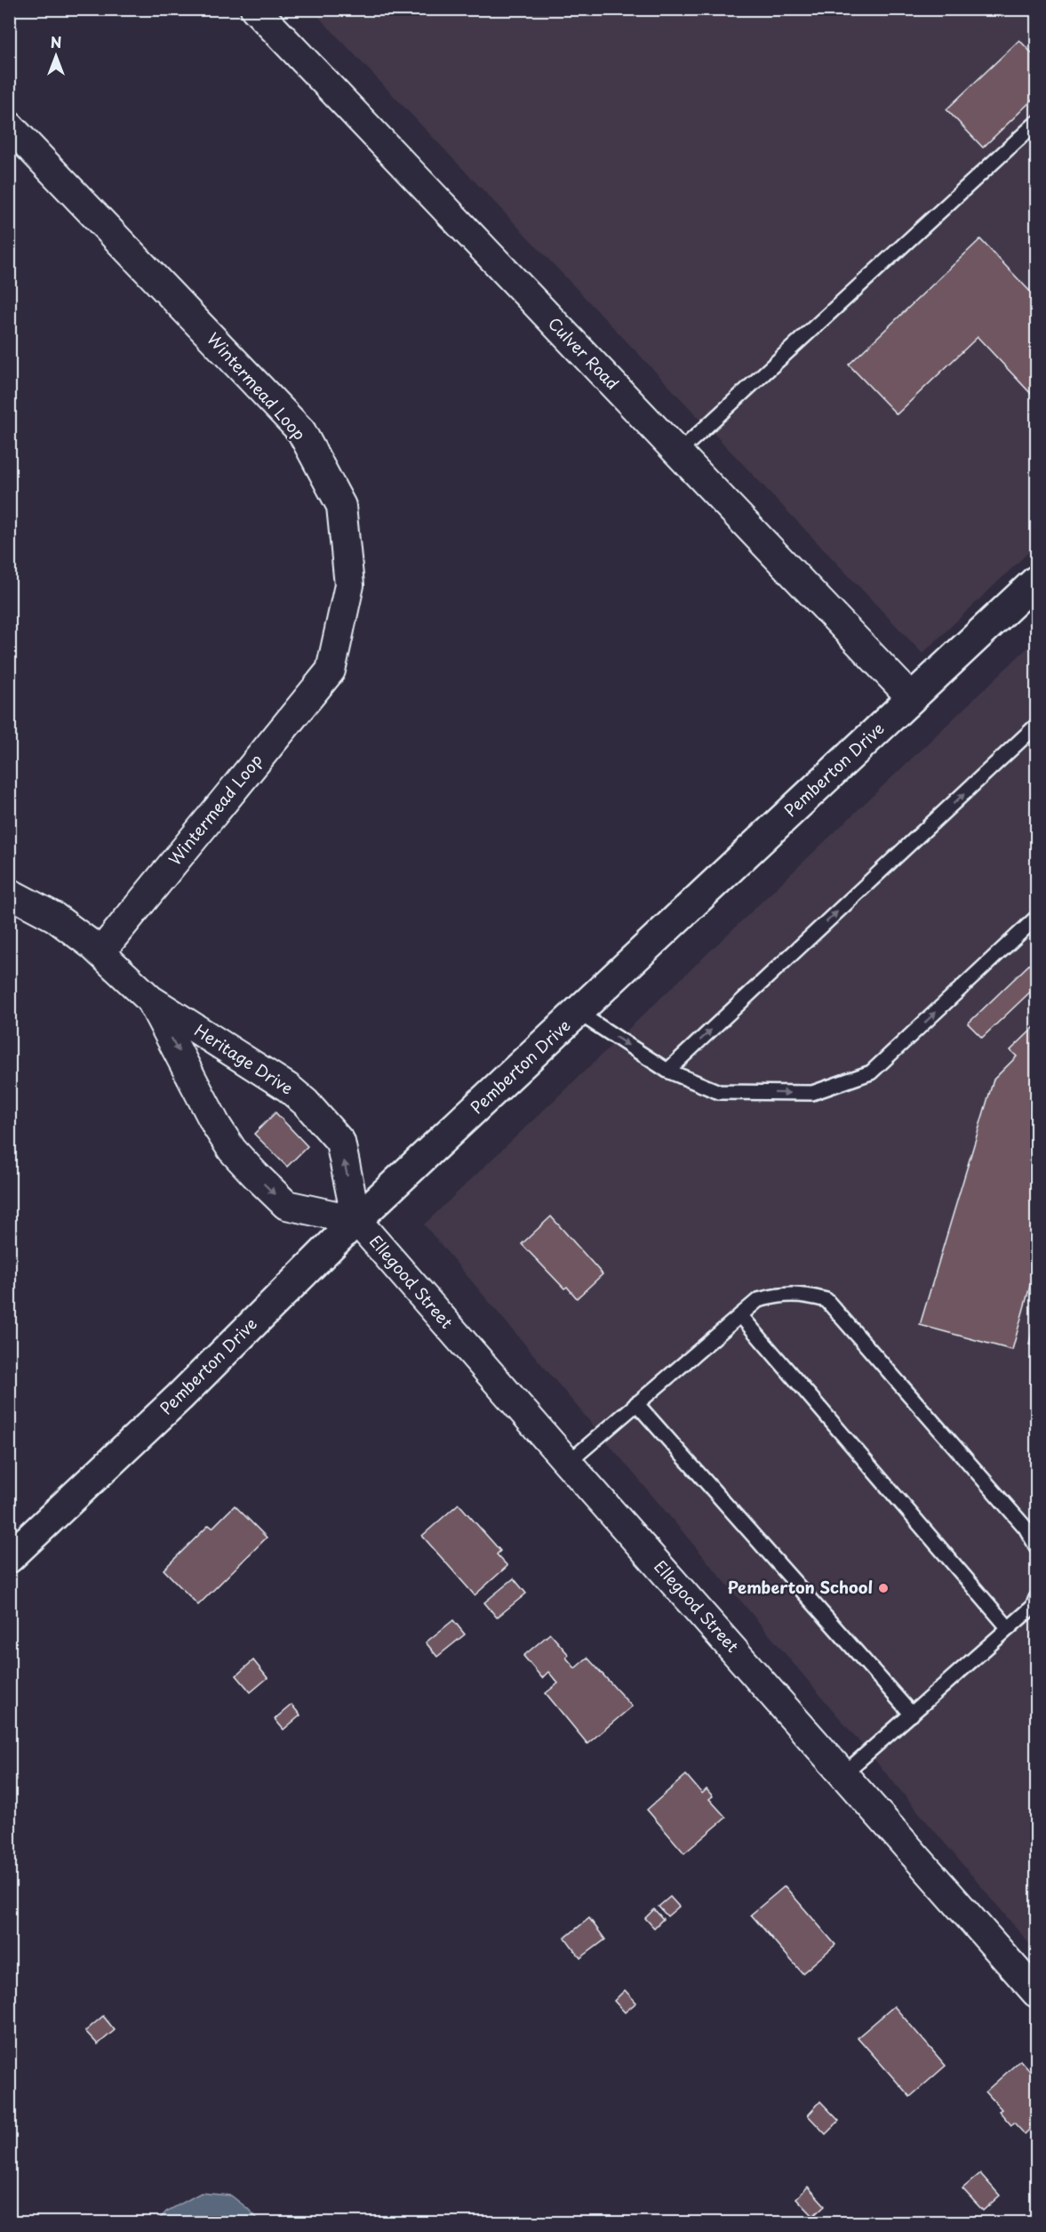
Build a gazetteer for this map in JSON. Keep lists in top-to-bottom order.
{
  "streets": {
    "street": [
      "Culver Road",
      "Wintermead Loop",
      "Pemberton Drive",
      "Heritage Drive",
      "Ellegood Street"
    ]
  },
  "crossings": [
    ["Culver Road", "Pemberton Drive"],
    ["Wintermead Loop", "Heritage Drive"],
    ["Pemberton Drive", "Heritage Drive"],
    ["Pemberton Drive", "Ellegood Street"],
    ["Heritage Drive", "Ellegood Street"]
  ],
  "places": ["Pemberton School"],
  "north": "top"
}
